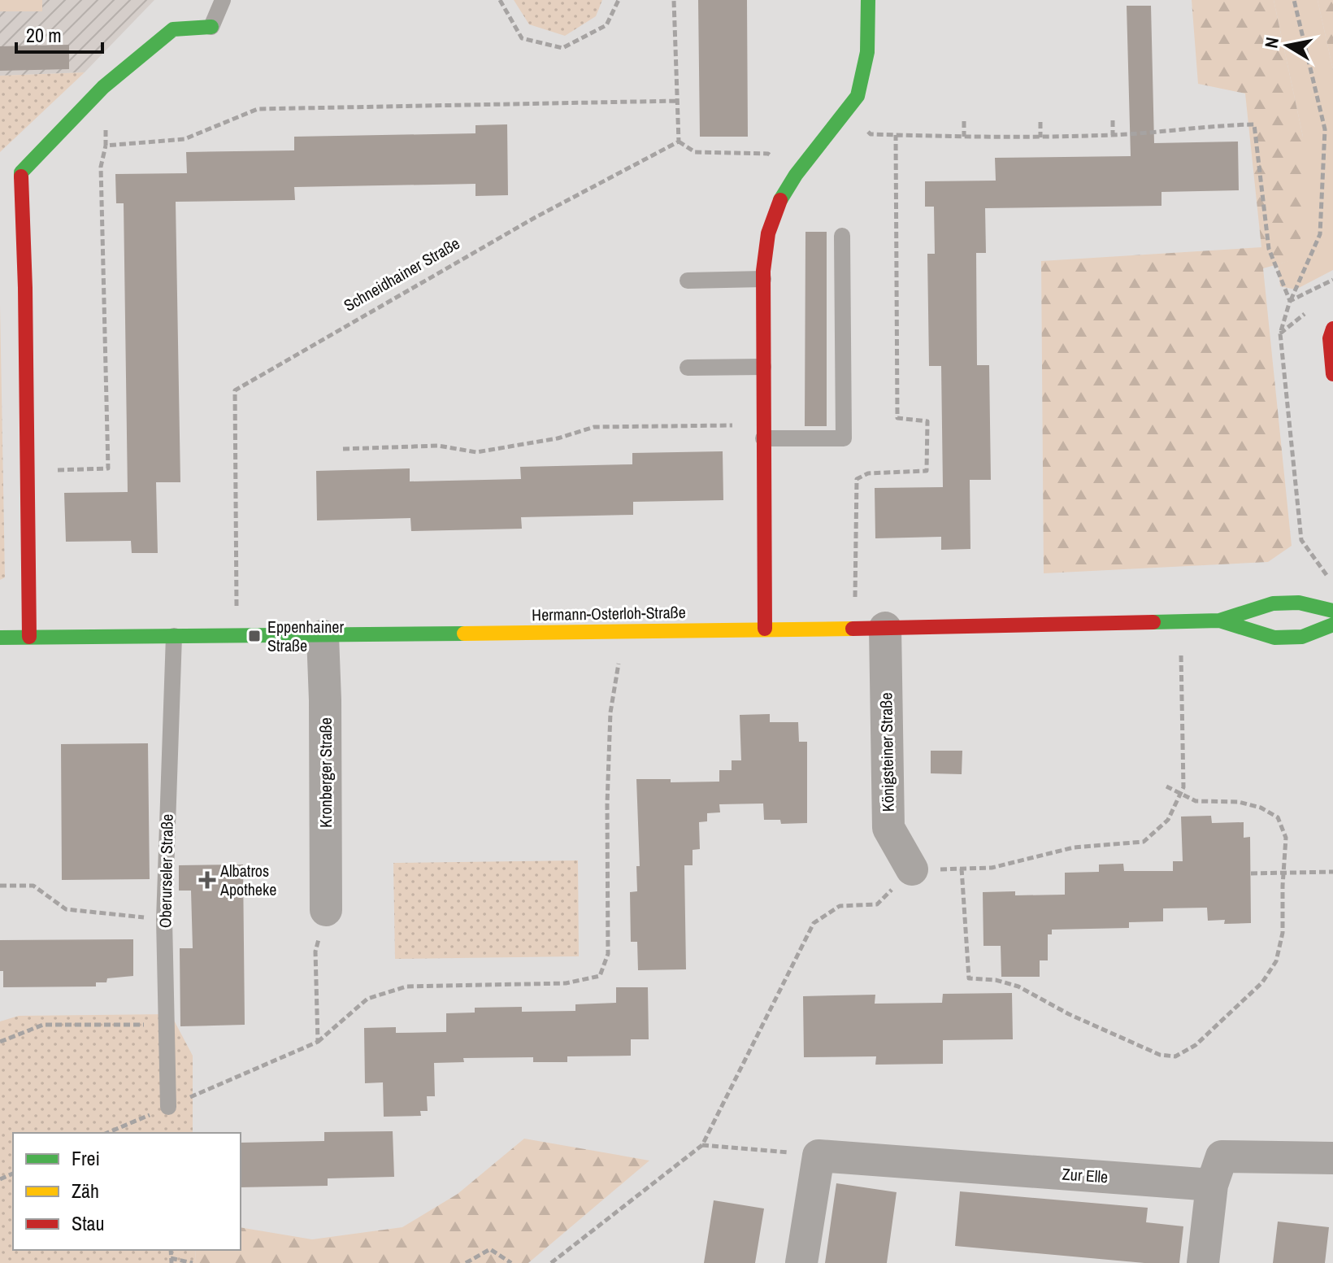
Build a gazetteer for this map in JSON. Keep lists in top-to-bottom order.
{
  "streets": {
    "street": [
      "Hermann-Osterloh-Straße",
      "Königsteiner Straße",
      "Kronberger Straße",
      "Zur Elle"
    ],
    "lane": ["Oberurseler Straße"],
    "path": ["Schneidhainer Straße"]
  },
  "crossings": [
    ["Schneidhainer Straße", "Hermann-Osterloh-Straße"],
    ["Hermann-Osterloh-Straße", "Königsteiner Straße"],
    ["Hermann-Osterloh-Straße", "Kronberger Straße"],
    ["Hermann-Osterloh-Straße", "Oberurseler Straße"]
  ],
  "places": {
    "transit": ["Eppenhainer Straße"],
    "health": ["Albatros Apotheke"]
  },
  "legend": ["Frei", "Zäh", "Stau"],
  "scale_bar": "20 m",
  "north": "left"
}
